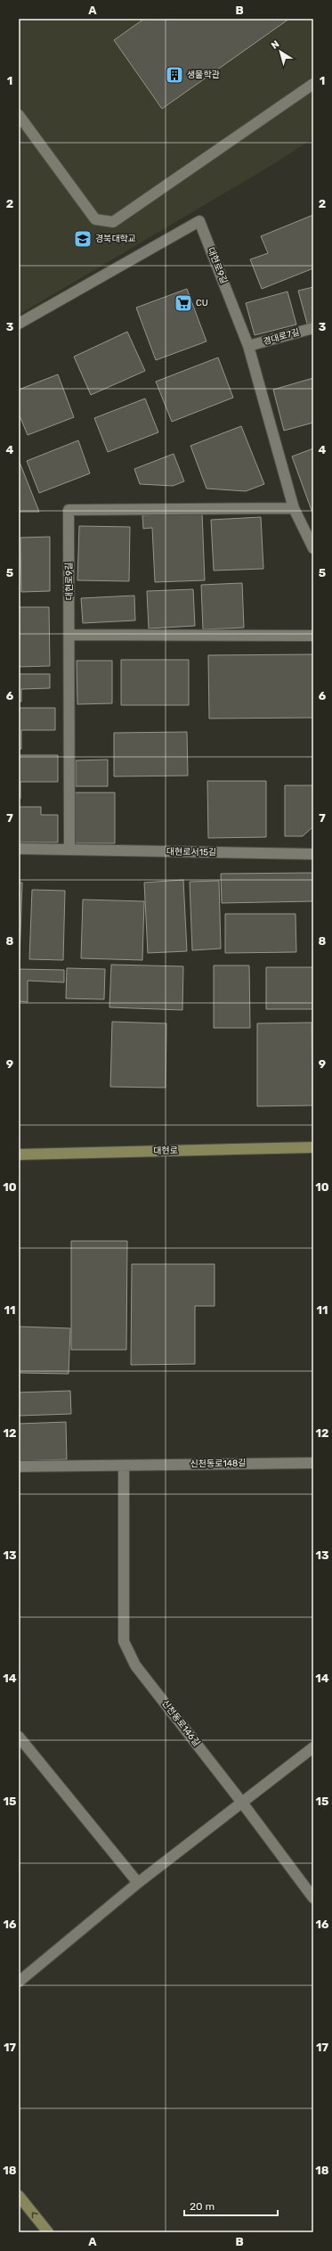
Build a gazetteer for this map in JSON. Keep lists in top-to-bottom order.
{
  "streets": {
    "main road": ["대현로"],
    "street": [
      "대현로9길",
      "경대로7길",
      "대현로서15길",
      "신천동로148길",
      "신천동로146길"
    ]
  },
  "crossings": [
    ["대현로9길", "경대로7길"],
    ["신천동로148길", "신천동로146길"]
  ],
  "places": {
    "building": ["생물학관"],
    "school or university": ["경북대학교"],
    "supermarket": ["CU"]
  },
  "scale_bar": "20 m",
  "north": "top left",
  "grid": {
    "columns": ["A", "B"],
    "rows": [
      "1",
      "2",
      "3",
      "4",
      "5",
      "6",
      "7",
      "8",
      "9",
      "10",
      "11",
      "12",
      "13",
      "14",
      "15",
      "16",
      "17",
      "18"
    ]
  }
}
